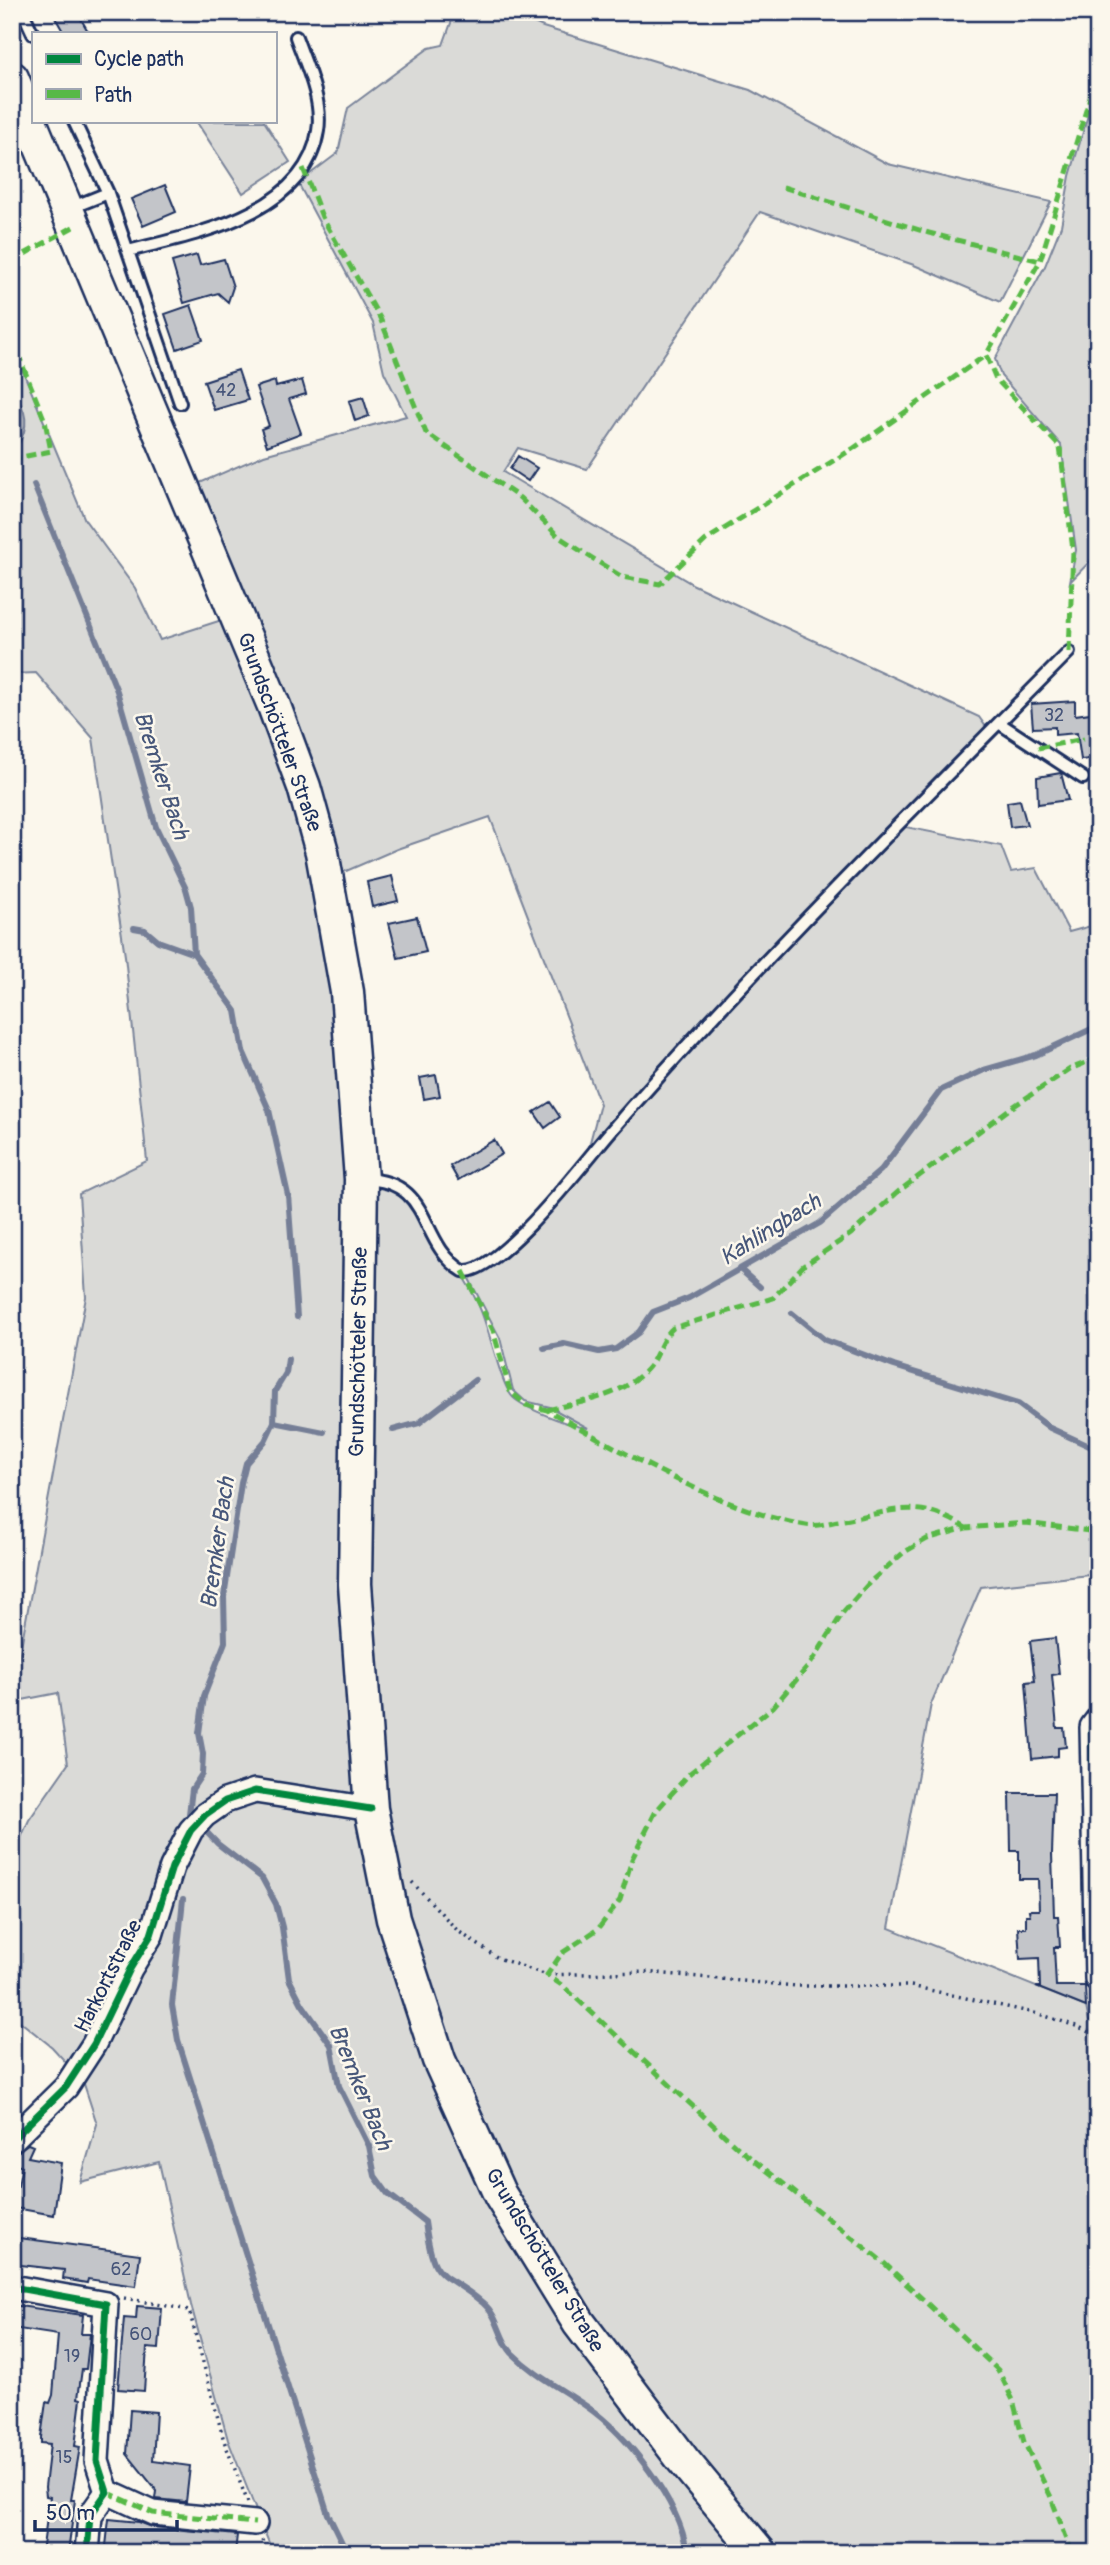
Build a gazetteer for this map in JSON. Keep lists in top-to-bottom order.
{
  "streets": {
    "main road": ["Grundschötteler Straße"],
    "street": ["Harkortstraße"]
  },
  "crossings": [
    ["Grundschötteler Straße", "Harkortstraße"]
  ],
  "water": ["Bremker Bach", "Kahlingbach"],
  "house_numbers": [
    "42",
    "32",
    "62",
    "60",
    "19",
    "15"
  ],
  "legend": ["Cycle path", "Path"],
  "scale_bar": "50 m"
}
